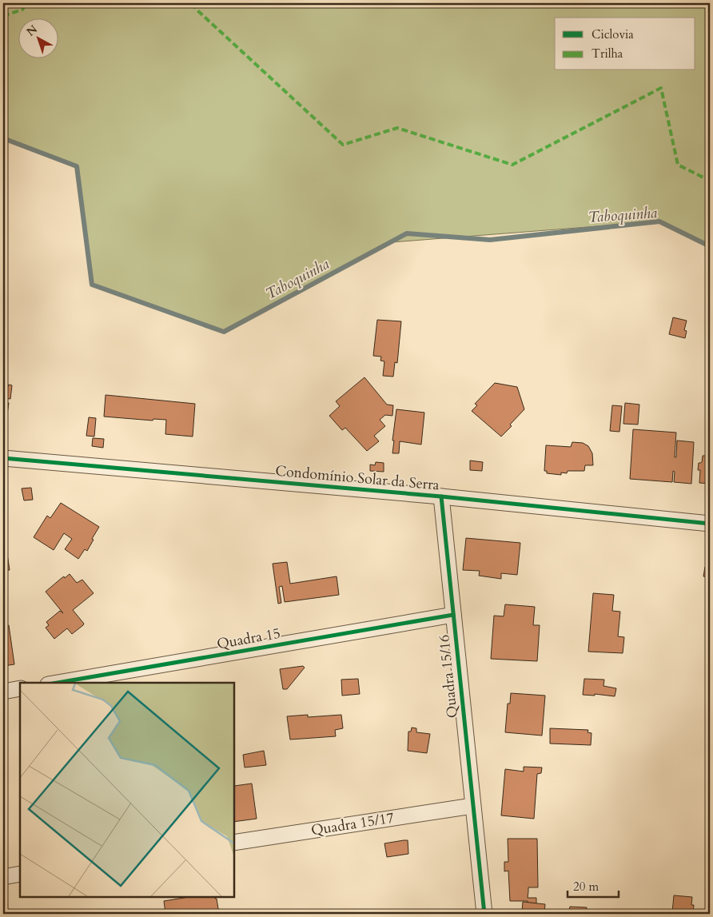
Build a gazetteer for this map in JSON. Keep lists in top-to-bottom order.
{
  "streets": {
    "street": [
      "Condomínio Solar da Serra",
      "Quadra 15",
      "Quadra 15/16",
      "Quadra 15/17"
    ]
  },
  "crossings": [
    ["Condomínio Solar da Serra", "Quadra 15/16"],
    ["Quadra 15", "Quadra 15/16"],
    ["Quadra 15/16", "Quadra 15/17"]
  ],
  "water": ["Taboquinha"],
  "legend": ["Ciclovia", "Trilha"],
  "scale_bar": "20 m",
  "north": "top left"
}
